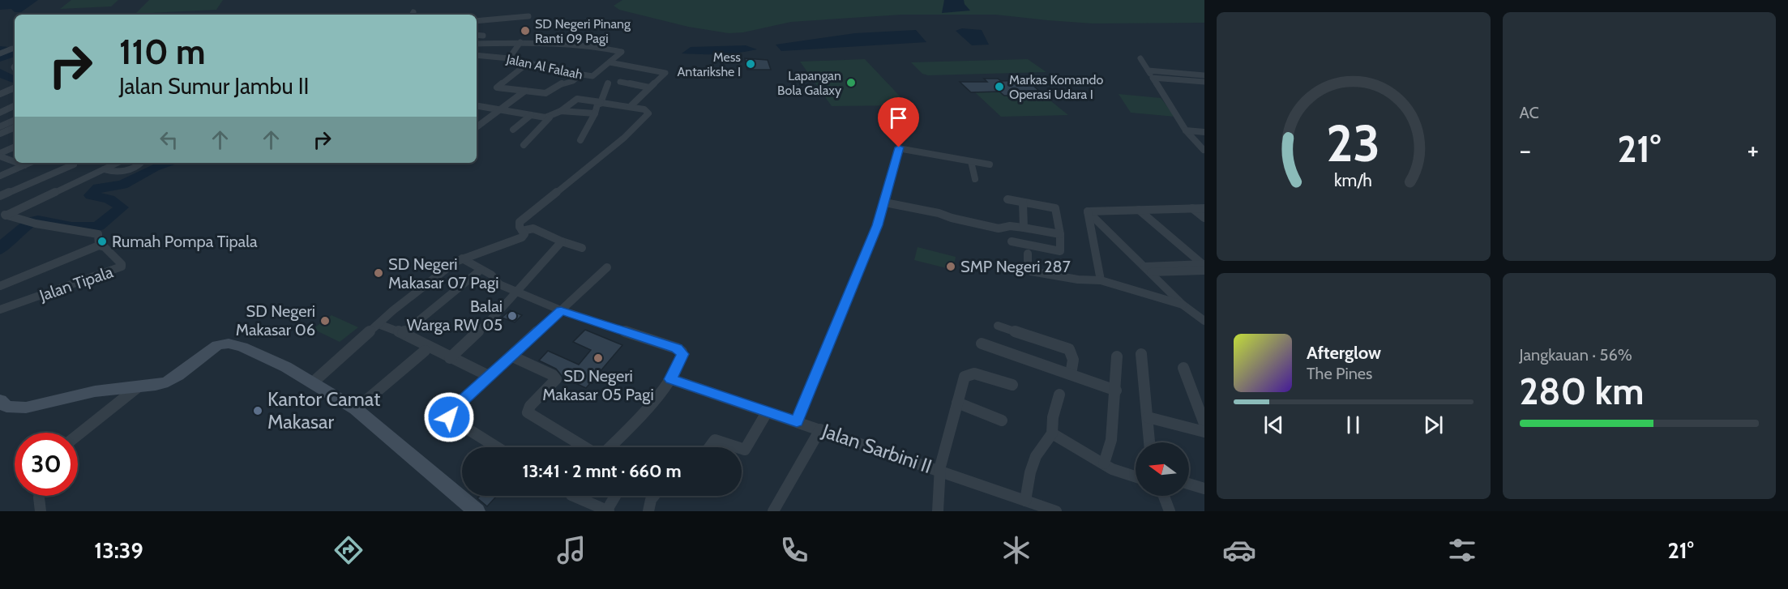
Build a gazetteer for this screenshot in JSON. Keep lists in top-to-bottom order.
{
  "streets": {
    "street": ["Jalan Al Falaah", "Jalan Tipala", "Jalan Sarbini II"]
  },
  "places": [
    "SD Negeri Pinang Ranti 09 Pagi",
    "Mess Antarikshe I",
    "Lapangan Bola Galaxy",
    "Markas Komando Operasi Udara I",
    "Rumah Pompa Tipala",
    "SMP Negeri 287",
    "SD Negeri Makasar 07 Pagi",
    "Balai Warga RW 05",
    "SD Negeri Makasar 06",
    "SD Negeri Makasar 05 Pagi",
    "Kantor Camat Makasar"
  ],
  "north": "left",
  "page": {
    "tile": [
      "AC",
      ["Jangkauan · 56%", "280 km"]
    ],
    "turn": ["110 m", "Jalan Sumur Jambu II"],
    "heat": ["−", "21°", "+"],
    "song": ["Afterglow", "The Pines"],
    "limit": "30",
    "trip": "13:41 · 2 mnt · 660 m",
    "tabs": ["13:39", "21°"],
    "gauge": ["23", "km/h"]
  }
}
